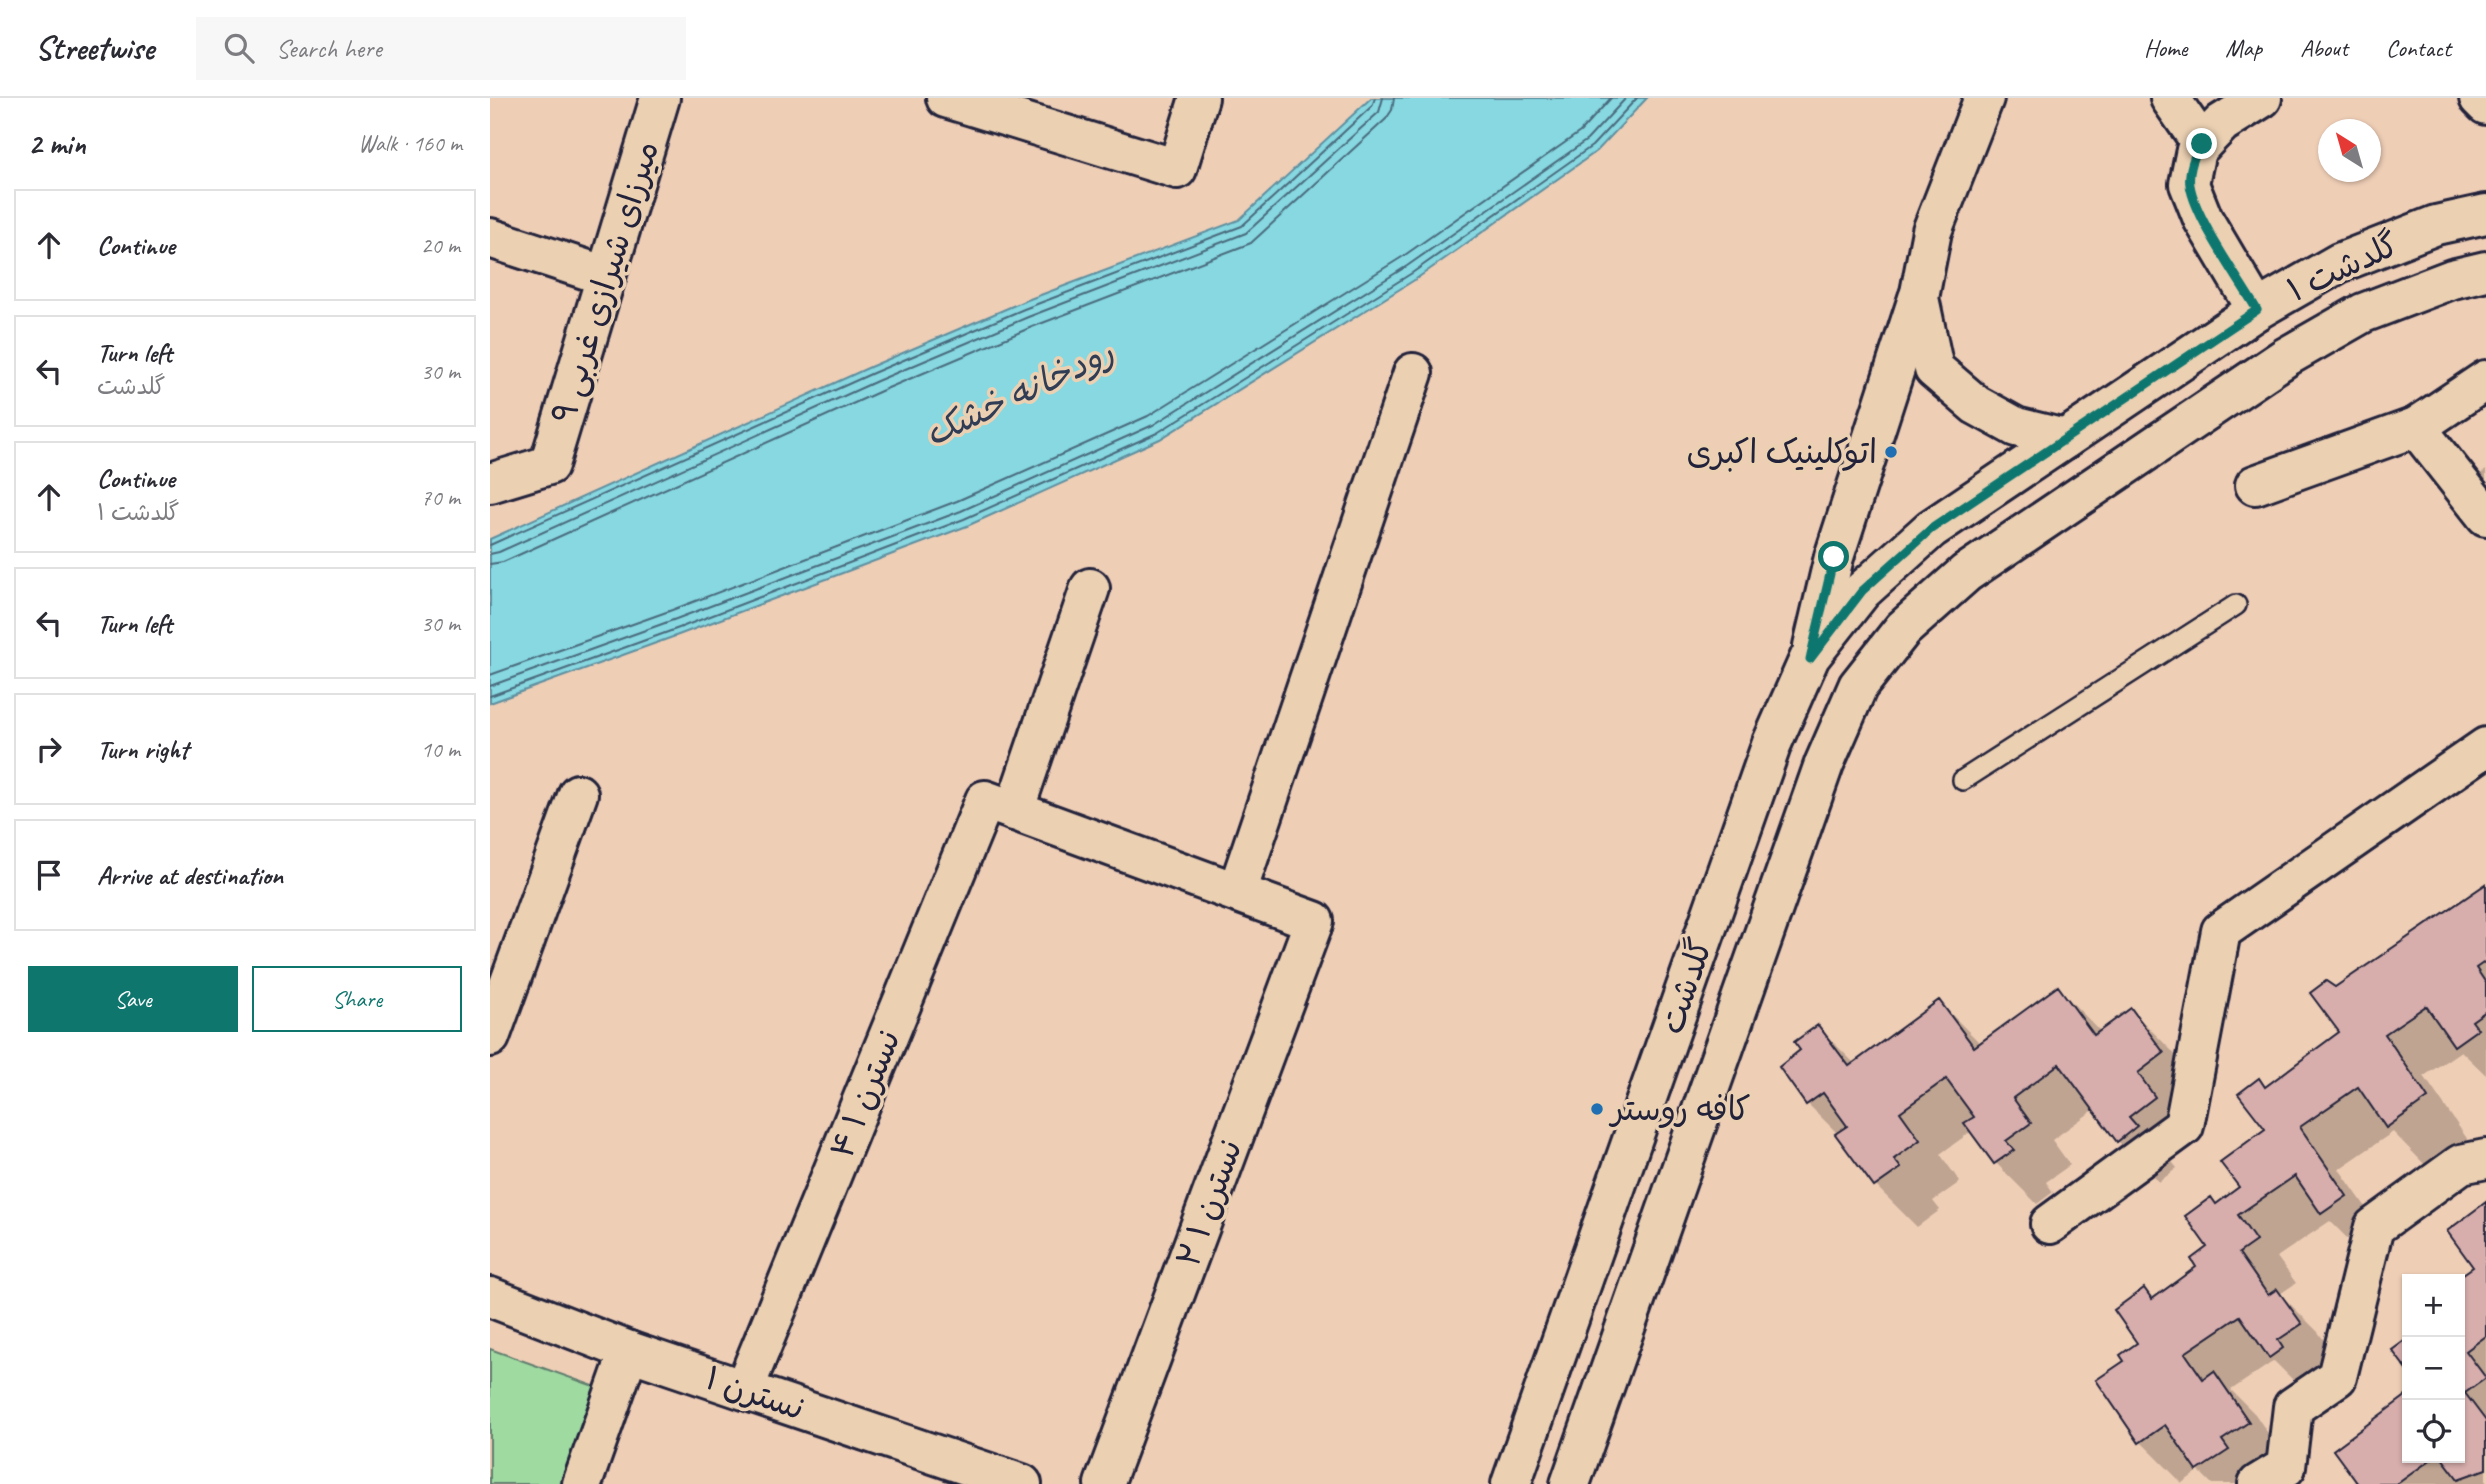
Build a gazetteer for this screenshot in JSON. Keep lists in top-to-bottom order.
{
  "streets": {
    "street": [
      "گلدشت ۱",
      "میرزای شیرازی غربی ۹",
      "گلدشت",
      "۴ نسترن ۱",
      "۲ نسترن ۱",
      "نسترن ۱"
    ]
  },
  "crossings": [
    ["گلدشت ۱", "گلدشت"],
    ["۴ نسترن ۱", "نسترن ۱"]
  ],
  "water": ["رودخانه خشک"],
  "places": ["اتوکلینیک اکبری", "کافه روستر"],
  "north": "top left",
  "page": {
    "header": "Streetwise",
    "search": "Search here",
    "nav": [
      "Home",
      "Map",
      "About",
      "Contact"
    ],
    "heading": ["2 min", "Walk · 160 m"],
    "list": [
      ["Continue", "20 m"],
      ["Turn left", "گلدشت", "30 m"],
      ["Continue", "گلدشت ۱", "70 m"],
      ["Turn left", "30 m"],
      ["Turn right", "10 m"],
      "Arrive at destination"
    ],
    "buttons": ["Save", "Share"],
    "map_buttons": ["+", "−"]
  }
}
